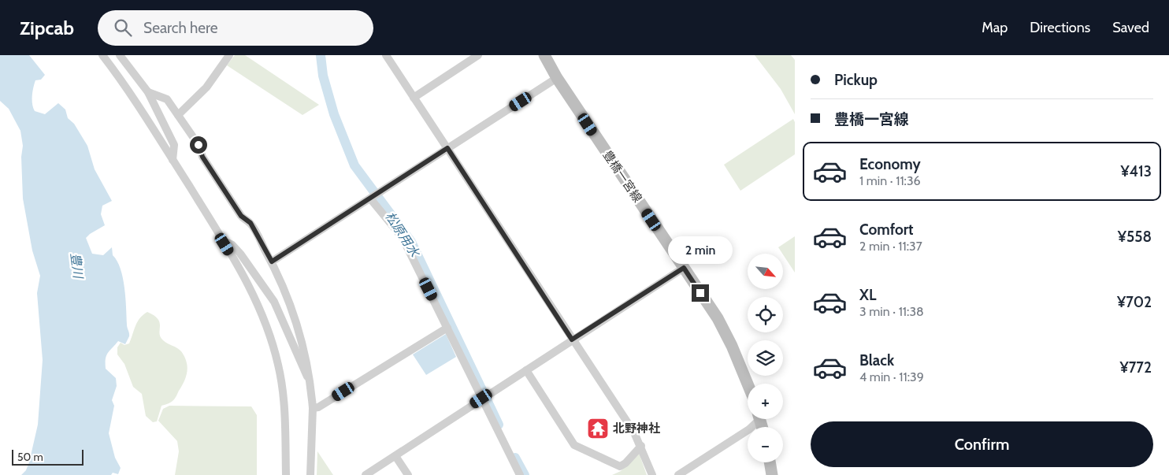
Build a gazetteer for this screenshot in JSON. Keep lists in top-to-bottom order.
{
  "streets": {
    "main road": ["豊橋一宮線"]
  },
  "water": ["松原用水", "豊川"],
  "places": {
    "temple": ["北野神社"]
  },
  "scale_bar": "50 m",
  "north": "bottom right",
  "page": {
    "header": "Zipcab",
    "search": "Search here",
    "nav": ["Map", "Directions", "Saved"],
    "banner": ["Pickup", "豊橋一宮線"],
    "list": [
      {
        "name": "Economy",
        "note": "1 min · 11:36",
        "value": "¥413"
      },
      {
        "name": "Comfort",
        "note": "2 min · 11:37",
        "value": "¥558"
      },
      {
        "name": "XL",
        "note": "3 min · 11:38",
        "value": "¥702"
      },
      {
        "name": "Black",
        "note": "4 min · 11:39",
        "value": "¥772"
      }
    ],
    "bubble": "2 min",
    "map_buttons": ["+", "−"],
    "buttons": "Confirm",
    "scale": "50 m"
  }
}
